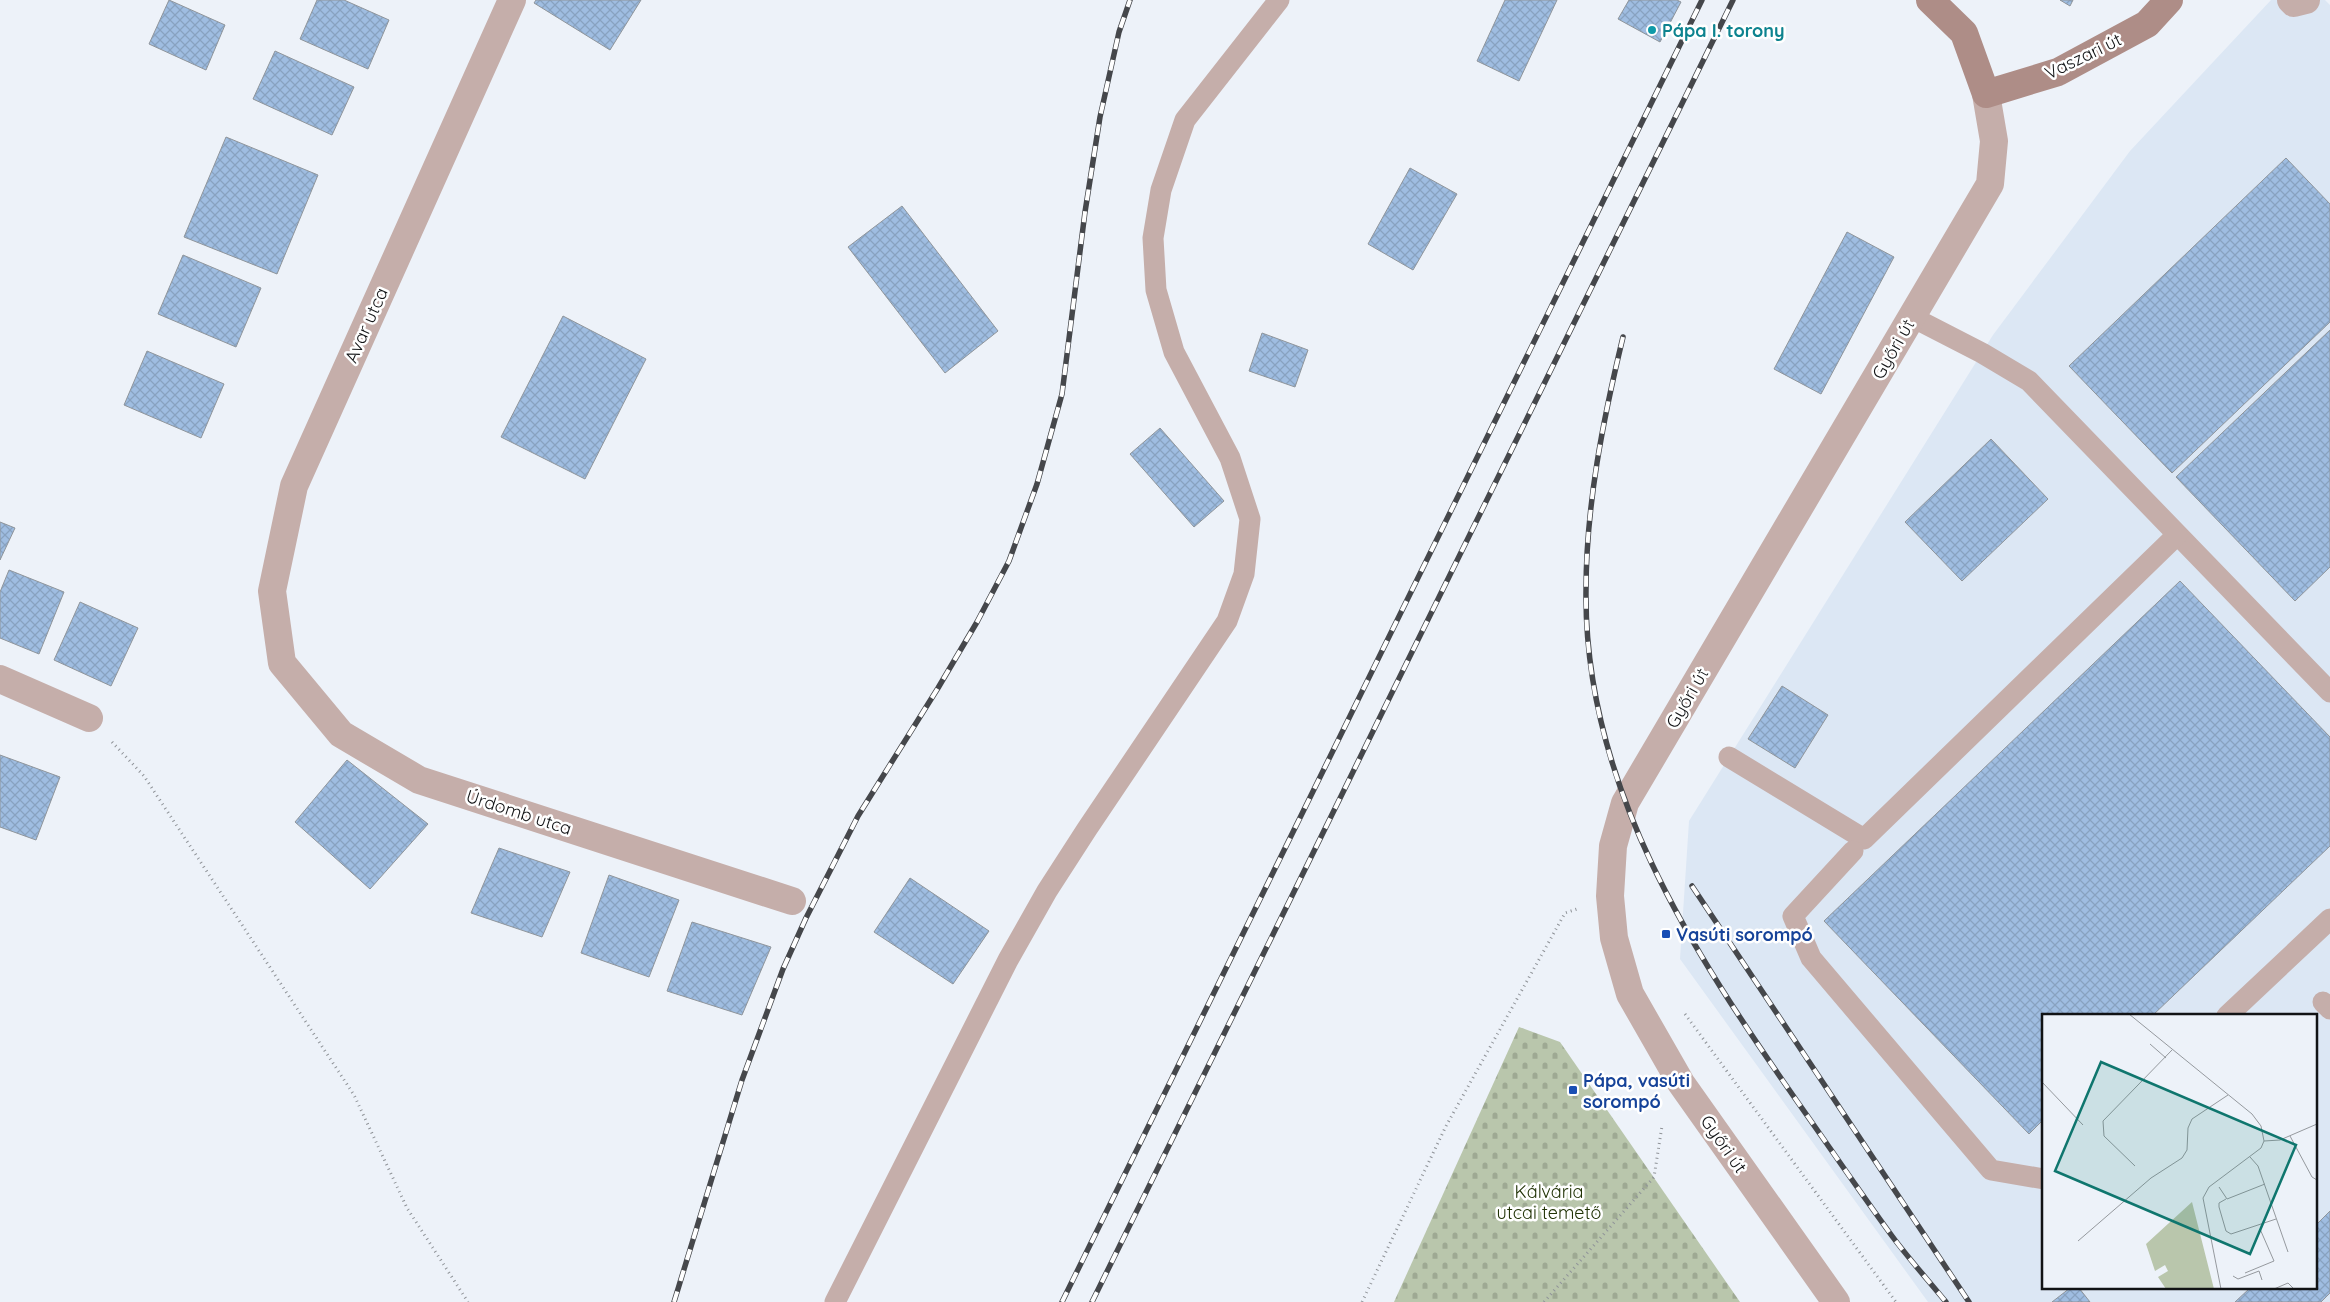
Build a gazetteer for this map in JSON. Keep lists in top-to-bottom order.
{
  "streets": {
    "main road": ["Vaszari út"],
    "street": ["Avar utca", "Győri út", "Úrdomb utca"]
  },
  "crossings": [
    ["Vaszari út", "Győri út"],
    ["Avar utca", "Úrdomb utca"]
  ],
  "parks": ["Kálvária utcai temető"],
  "places": {
    "other": ["Pápa I. torony"],
    "transit": ["Vasúti sorompó", "Pápa, vasúti sorompó"]
  }
}
